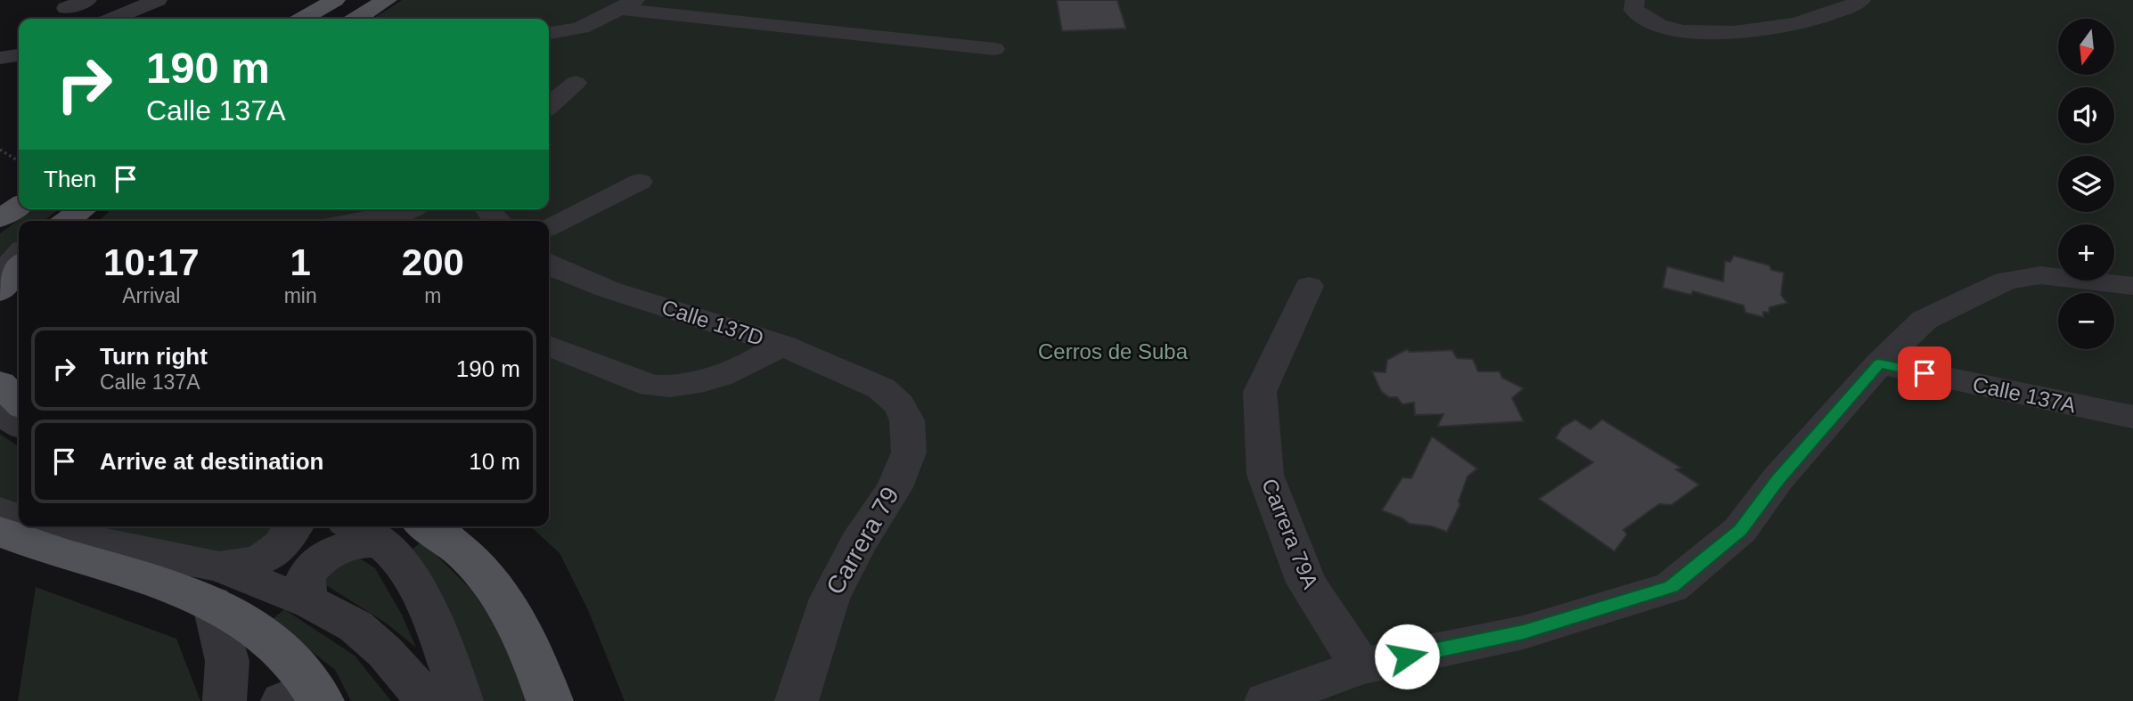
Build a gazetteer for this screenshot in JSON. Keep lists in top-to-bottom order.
{
  "streets": {
    "street": [
      "Calle 137D",
      "Calle 137A",
      "Carrera 79A",
      "Carrera 79"
    ]
  },
  "crossings": [
    ["Calle 137D", "Carrera 79"]
  ],
  "parks": ["Cerros de Suba"],
  "north": "bottom",
  "page": {
    "map_buttons": ["+", "−"],
    "turn": ["190 m", "Calle 137A"],
    "then": "Then",
    "eta": [
      "10:17",
      "Arrival",
      "1",
      "min",
      "200",
      "m"
    ],
    "list": [
      {
        "name": "Turn right",
        "note": "Calle 137A",
        "value": "190 m"
      },
      {
        "name": "Arrive at destination",
        "value": "10 m"
      }
    ]
  }
}
